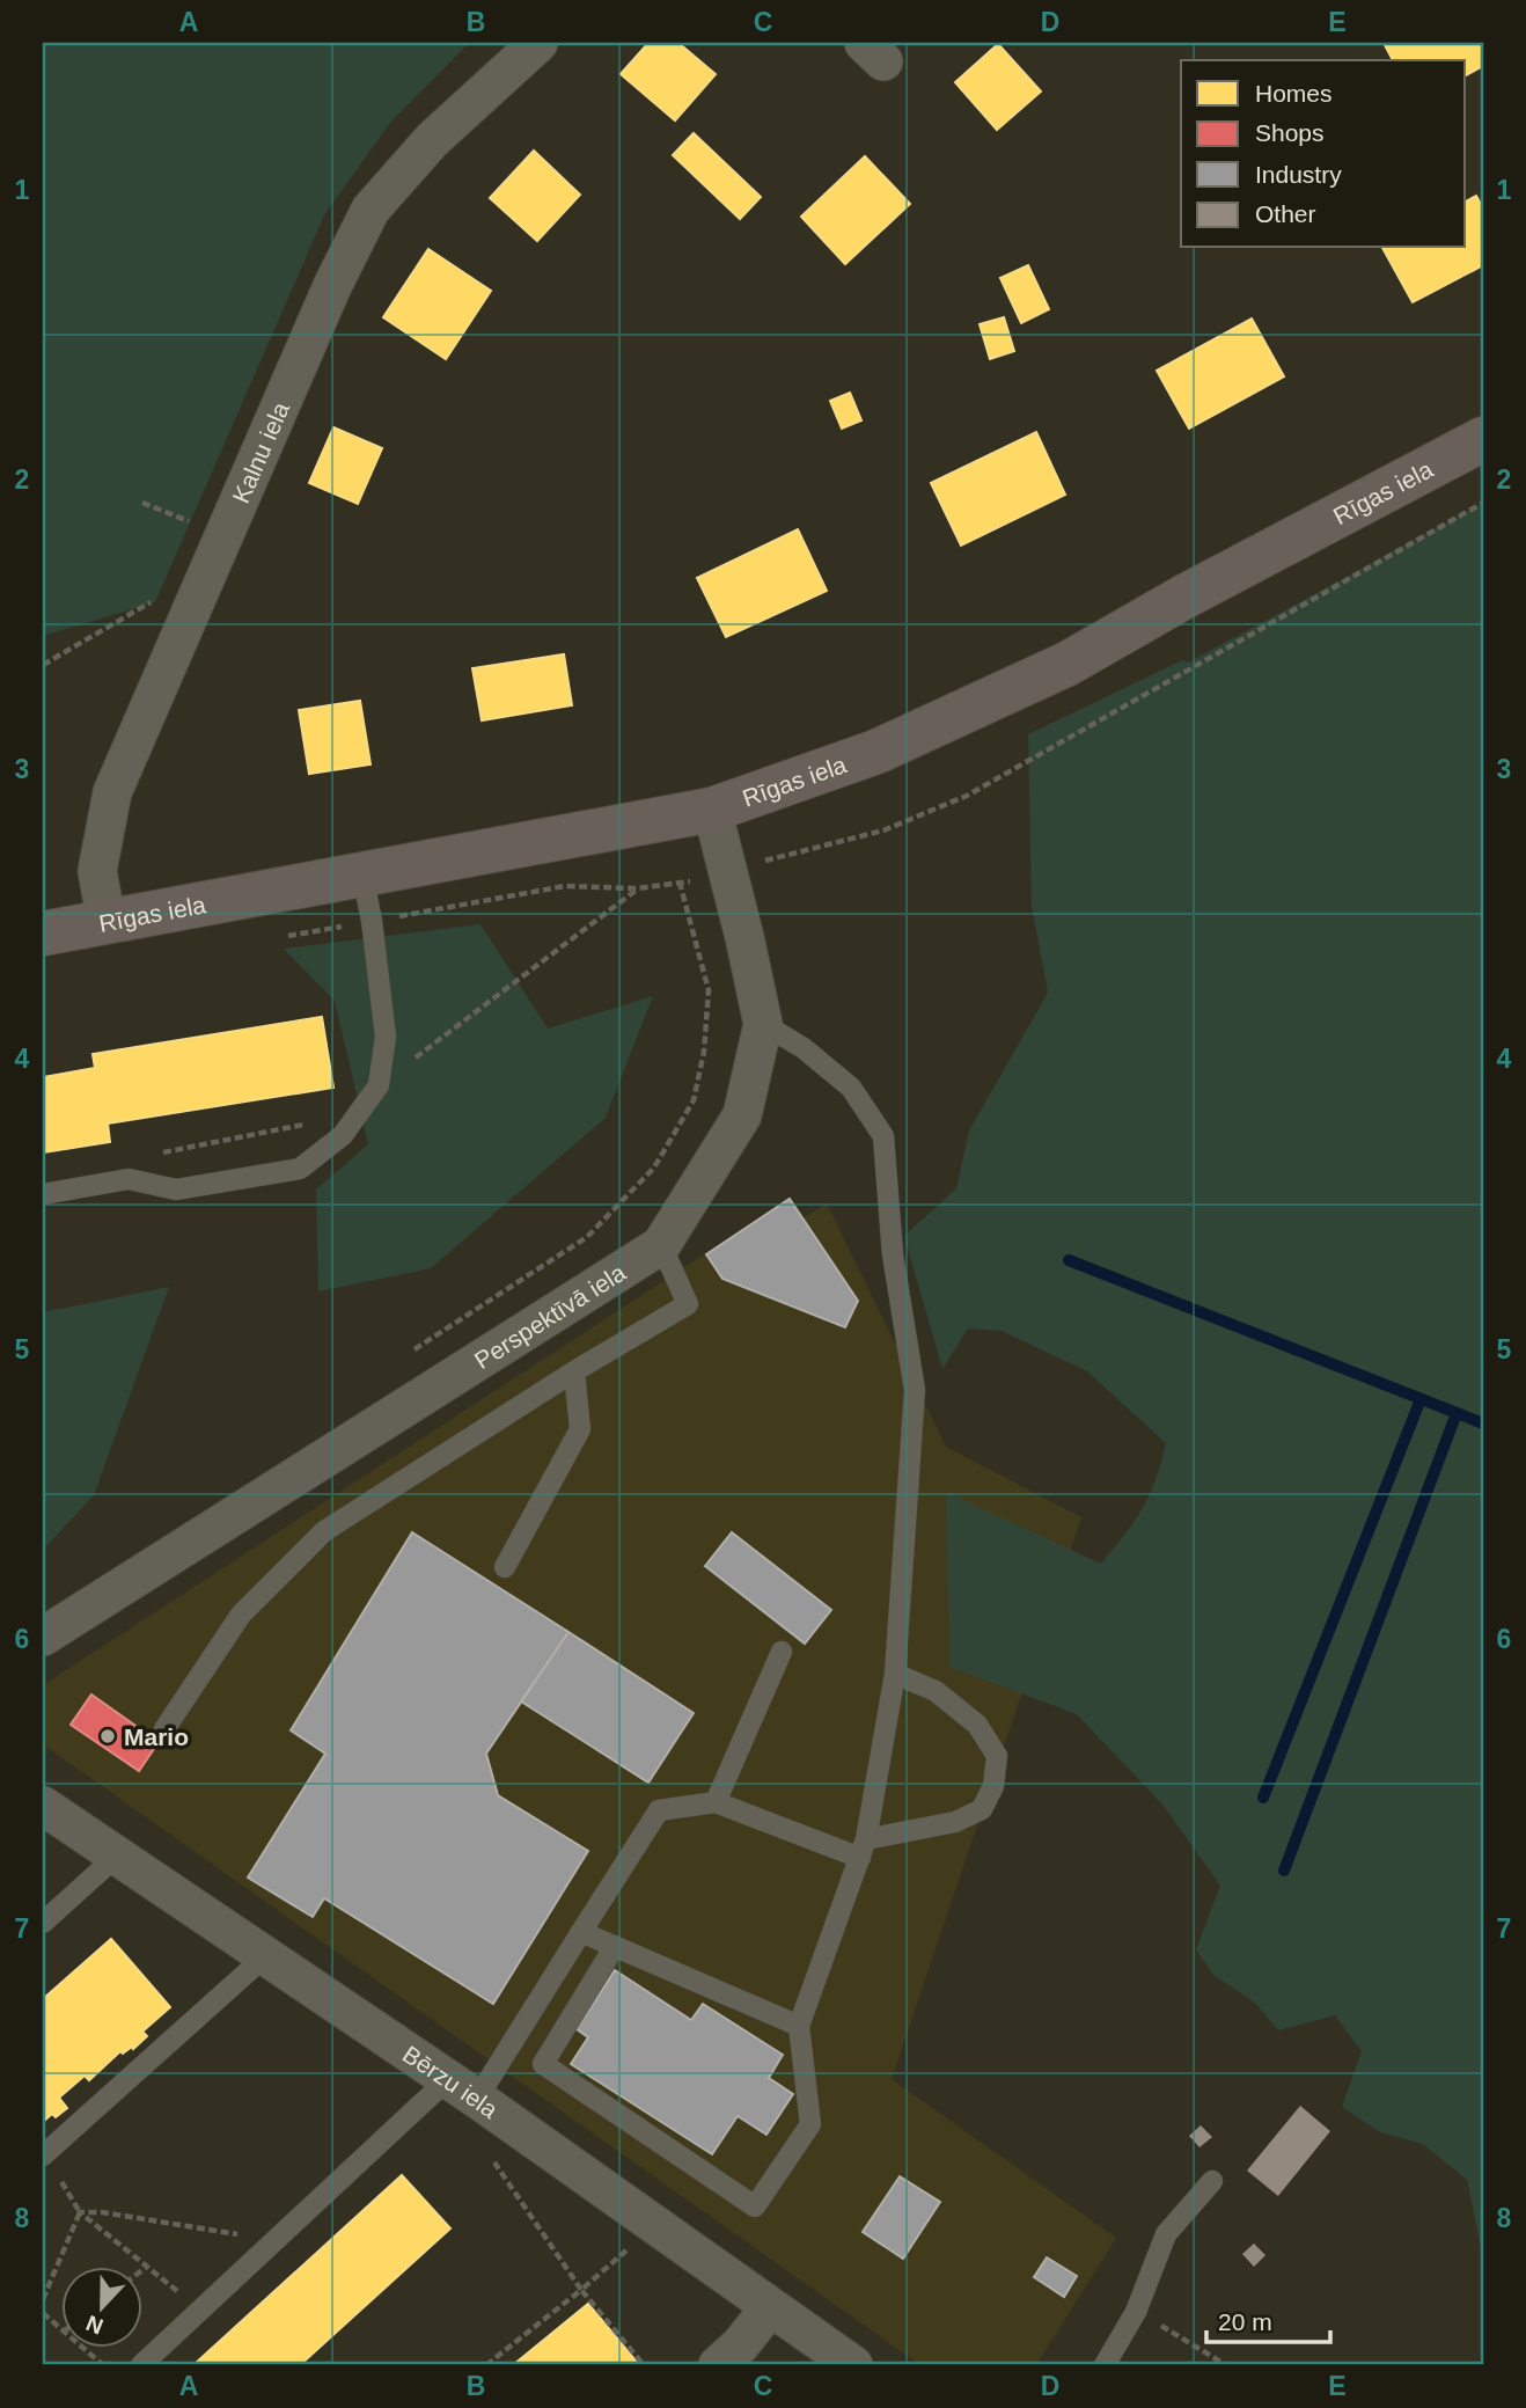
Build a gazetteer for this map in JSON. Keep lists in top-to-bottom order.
{
  "streets": {
    "main road": ["Rīgas iela"],
    "street": ["Kalnu iela", "Perspektīvā iela", "Bērzu iela"]
  },
  "crossings": [
    ["Kalnu iela", "Rīgas iela"],
    ["Rīgas iela", "Perspektīvā iela"]
  ],
  "places": ["Mario"],
  "legend": [
    "Homes",
    "Shops",
    "Industry",
    "Other"
  ],
  "scale_bar": "20 m",
  "north": "bottom",
  "grid": {
    "columns": [
      "A",
      "B",
      "C",
      "D",
      "E"
    ],
    "rows": [
      "1",
      "2",
      "3",
      "4",
      "5",
      "6",
      "7",
      "8"
    ]
  }
}
